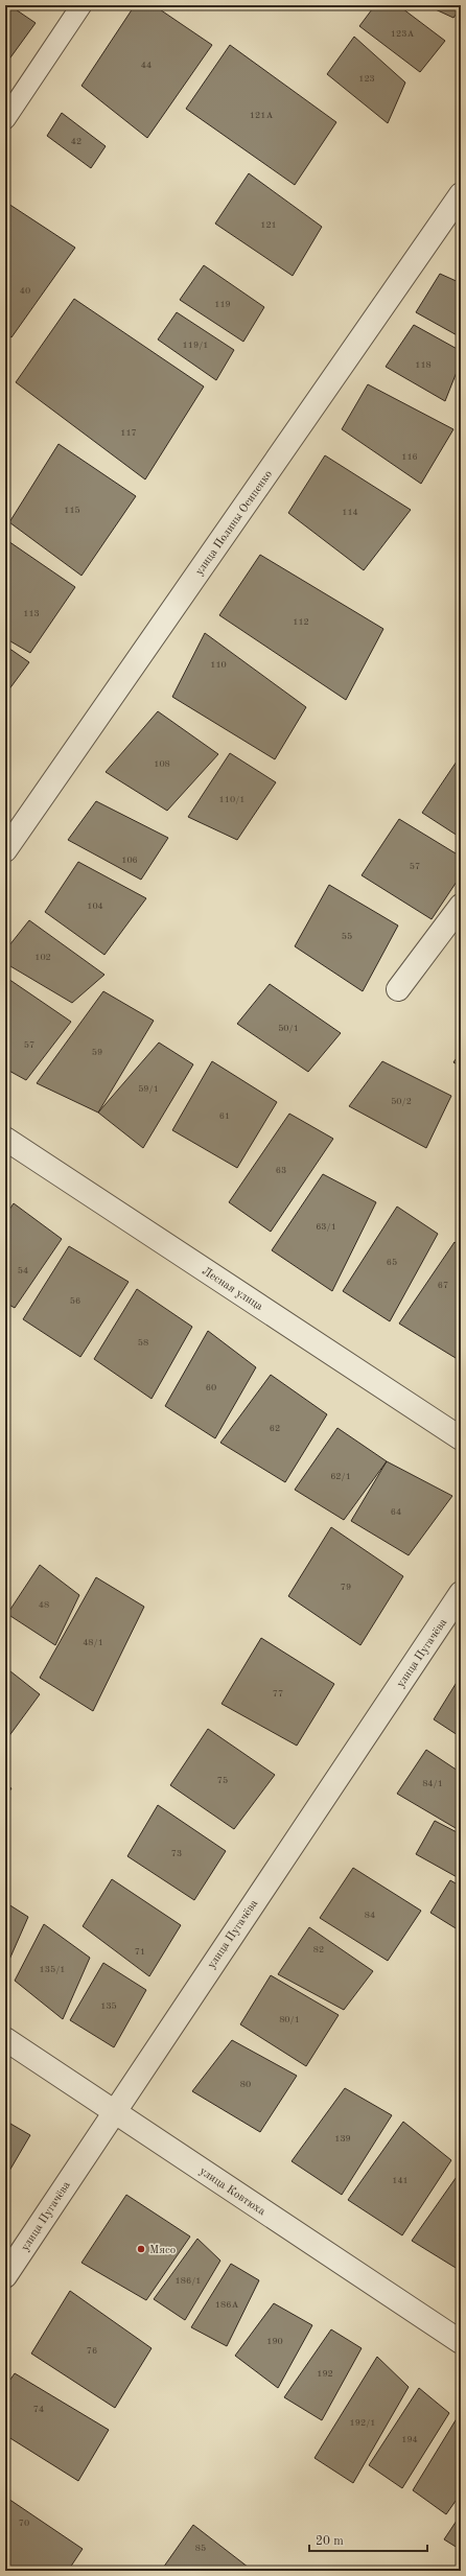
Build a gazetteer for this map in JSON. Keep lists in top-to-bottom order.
{
  "streets": {
    "street": [
      "улица Полины Осипенко",
      "Лесная улица",
      "улица Пугачёва",
      "улица Ковтюха"
    ]
  },
  "crossings": [
    ["улица Пугачёва", "улица Ковтюха"]
  ],
  "places": ["Мясо"],
  "house_numbers": [
    "123А",
    "44",
    "123",
    "121А",
    "42",
    "121",
    "40",
    "119",
    "119/1",
    "118",
    "117",
    "116",
    "115",
    "114",
    "113",
    "112",
    "110",
    "108",
    "110/1",
    "106",
    "57",
    "104",
    "55",
    "102",
    "50/1",
    "57",
    "59",
    "59/1",
    "50/2",
    "61",
    "63",
    "63/1",
    "65",
    "54",
    "67",
    "56",
    "58",
    "60",
    "62",
    "62/1",
    "64",
    "79",
    "48",
    "48/1",
    "77",
    "75",
    "84/1",
    "73",
    "84",
    "82",
    "71",
    "135/1",
    "135",
    "80/1",
    "80",
    "139",
    "141",
    "186/1",
    "186А",
    "190",
    "76",
    "192",
    "74",
    "192/1",
    "194",
    "70",
    "85"
  ],
  "scale_bar": "20 m"
}
